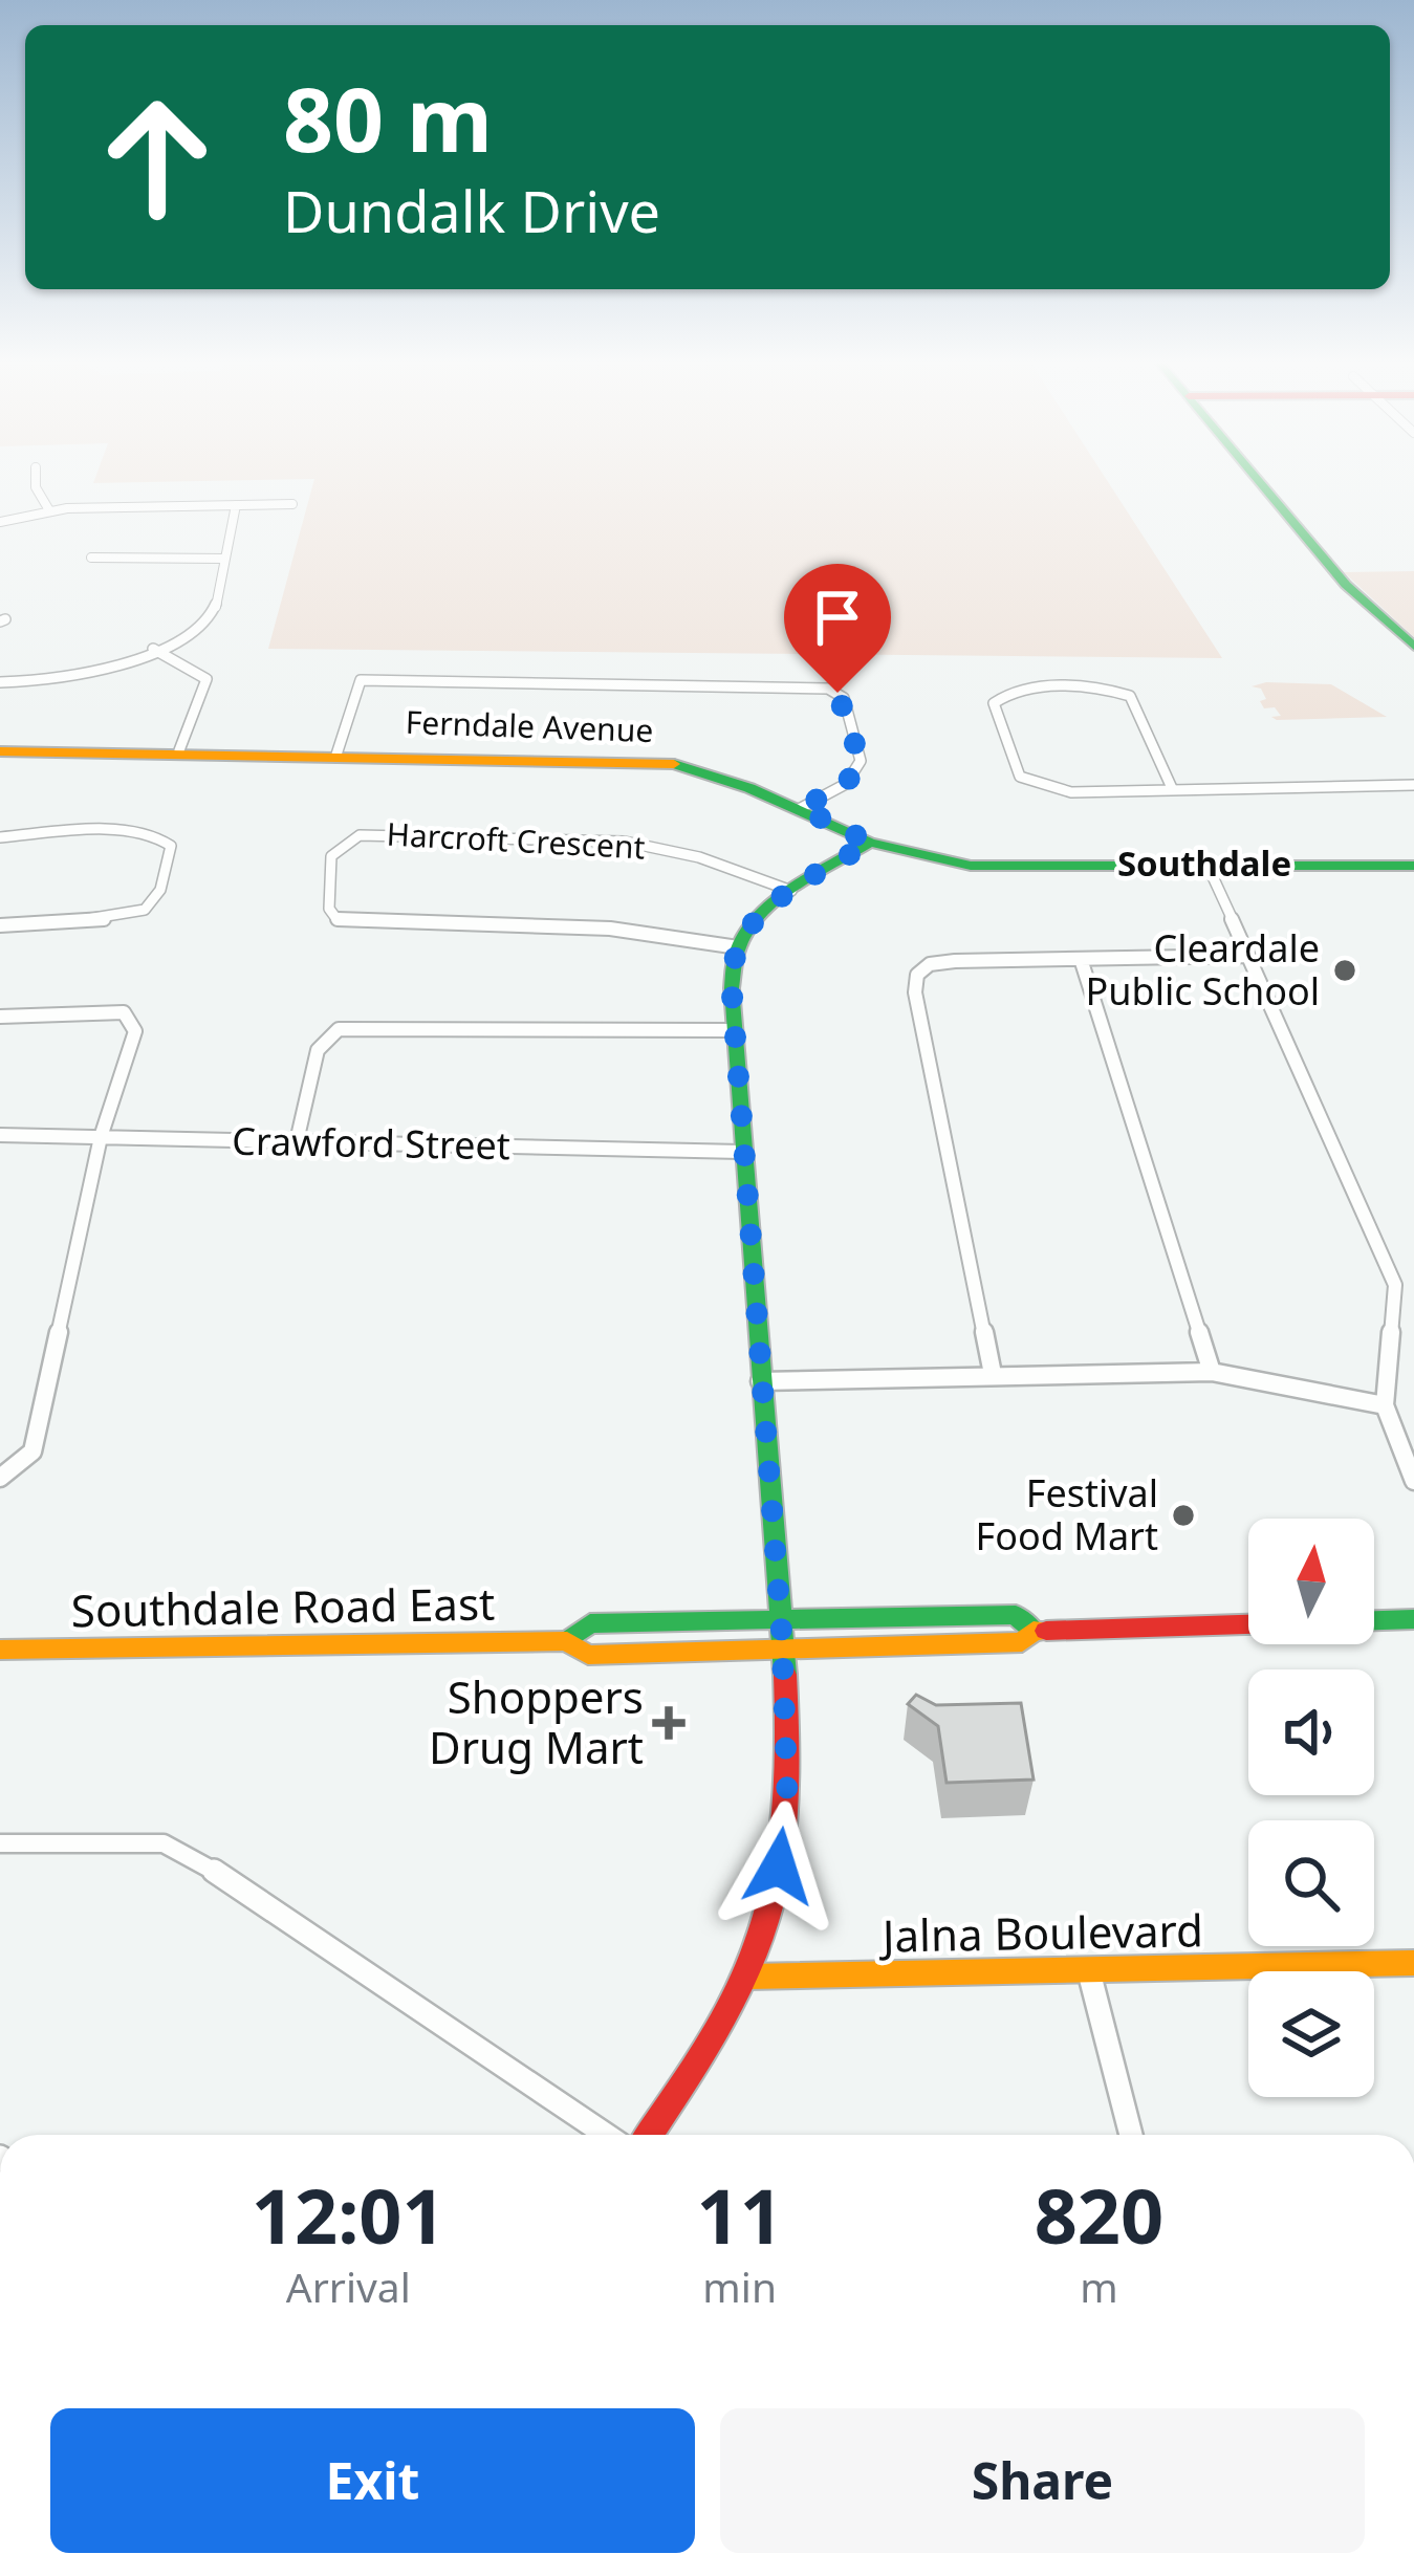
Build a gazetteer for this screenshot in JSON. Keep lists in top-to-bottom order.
{
  "streets": {
    "street": [
      "Ferndale Avenue",
      "Harcroft Crescent",
      "Crawford Street",
      "Southdale Road East",
      "Jalna Boulevard"
    ]
  },
  "districts": ["Southdale"],
  "places": {
    "other": ["Cleardale Public School", "Festival Food Mart"],
    "health": ["Shoppers Drug Mart"]
  },
  "north": "top",
  "page": {
    "turn": ["80 m", "Dundalk Drive"],
    "eta": [
      "12:01",
      "Arrival",
      "11",
      "min",
      "820",
      "m"
    ],
    "buttons": ["Exit", "Share"]
  }
}
